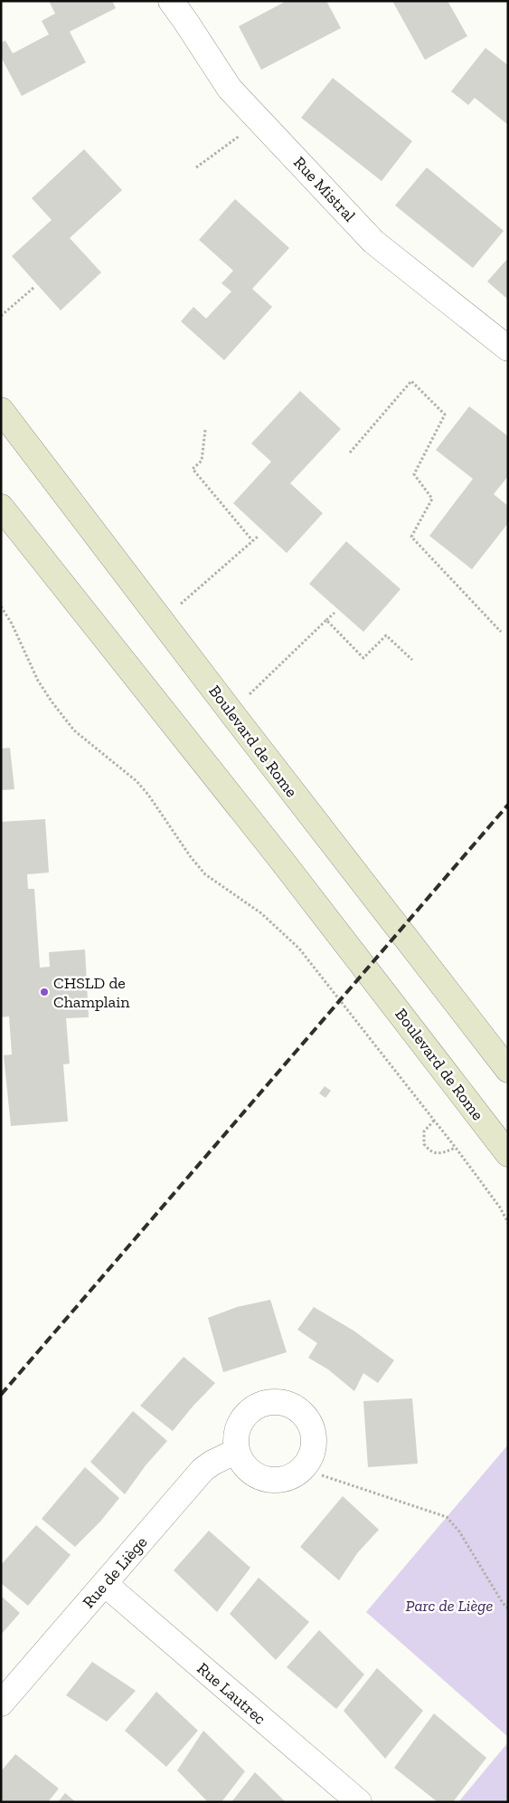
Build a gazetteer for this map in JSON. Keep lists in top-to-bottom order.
{
  "streets": {
    "main road": ["Boulevard de Rome"],
    "street": ["Rue Mistral", "Rue de Liège", "Rue Lautrec"]
  },
  "crossings": [
    ["Rue de Liège", "Rue Lautrec"]
  ],
  "parks": ["Parc de Liège"],
  "places": ["CHSLD de Champlain"]
}
